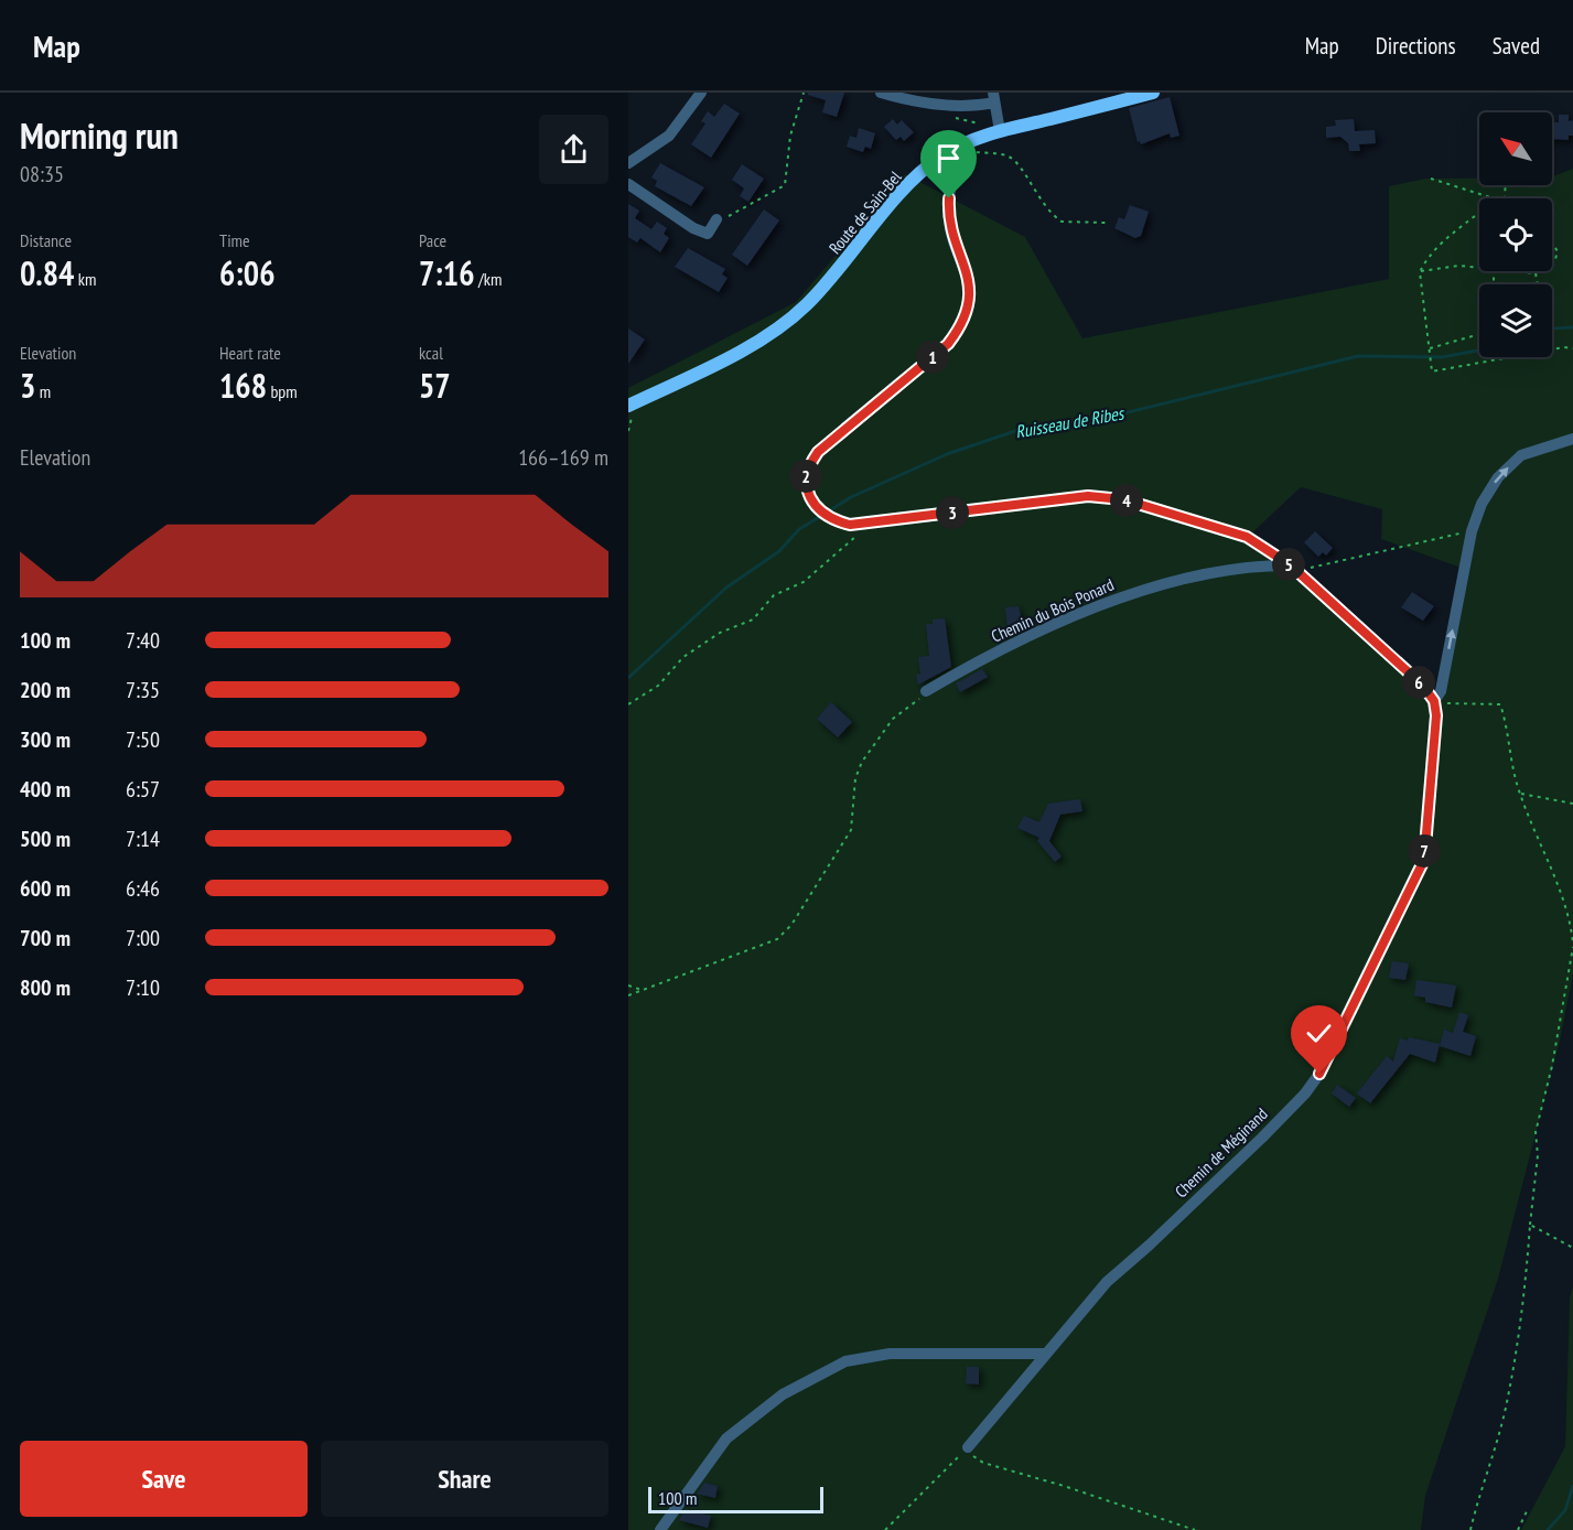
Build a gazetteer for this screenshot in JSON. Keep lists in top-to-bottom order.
{
  "streets": {
    "main road": ["Route de Sain-Bel"],
    "street": ["Chemin du Bois Ponard", "Chemin de Méginand"]
  },
  "water": ["Ruisseau de Ribes"],
  "scale_bar": "100 m",
  "north": "top left",
  "page": {
    "header": "Map",
    "nav": ["Map", "Directions", "Saved"],
    "heading": ["Morning run", "08:35"],
    "stats": [
      ["Distance", "0.84 km"],
      ["Time", "6:06"],
      ["Pace", "7:16 /km"],
      ["Elevation", "3 m"],
      ["Heart rate", "168 bpm"],
      ["kcal", "57"]
    ],
    "pins": [
      "1",
      "2",
      "4",
      "3",
      "5",
      "6",
      "7"
    ],
    "chart": ["Elevation", "166–169 m"],
    "list": [
      {
        "name": "100 m",
        "note": "7:40"
      },
      {
        "name": "200 m",
        "note": "7:35"
      },
      {
        "name": "300 m",
        "note": "7:50"
      },
      {
        "name": "400 m",
        "note": "6:57"
      },
      {
        "name": "500 m",
        "note": "7:14"
      },
      {
        "name": "600 m",
        "note": "6:46"
      },
      {
        "name": "700 m",
        "note": "7:00"
      },
      {
        "name": "800 m",
        "note": "7:10"
      }
    ],
    "buttons": ["Save", "Share"],
    "scale": "100 m"
  }
}
